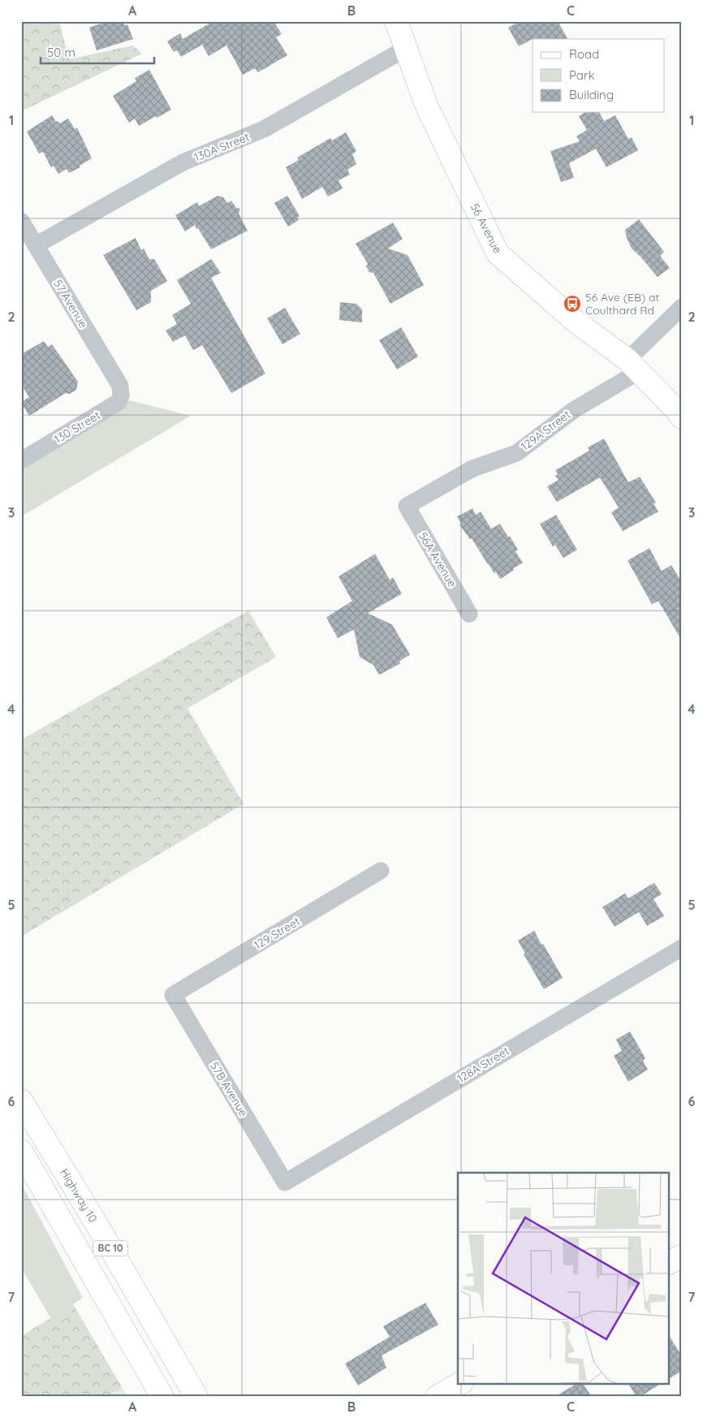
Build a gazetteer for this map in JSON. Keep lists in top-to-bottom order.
{
  "streets": {
    "main road": ["56 Avenue", "Highway 10", "BC 10"],
    "street": [
      "130A Street",
      "57 Avenue",
      "130 Street",
      "129A Street",
      "56A Avenue",
      "129 Street",
      "128A Street",
      "57B Avenue"
    ]
  },
  "crossings": [
    ["130A Street", "56 Avenue"],
    ["130A Street", "57 Avenue"],
    ["56 Avenue", "129A Street"],
    ["57 Avenue", "130 Street"],
    ["129A Street", "56A Avenue"],
    ["129 Street", "57B Avenue"],
    ["128A Street", "57B Avenue"]
  ],
  "places": {
    "bus stop": ["56 Ave (EB) at Coulthard Rd"]
  },
  "legend": ["Road", "Park", "Building"],
  "scale_bar": "50 m",
  "grid": {
    "columns": ["A", "B", "C"],
    "rows": [
      "1",
      "2",
      "3",
      "4",
      "5",
      "6",
      "7"
    ]
  }
}
